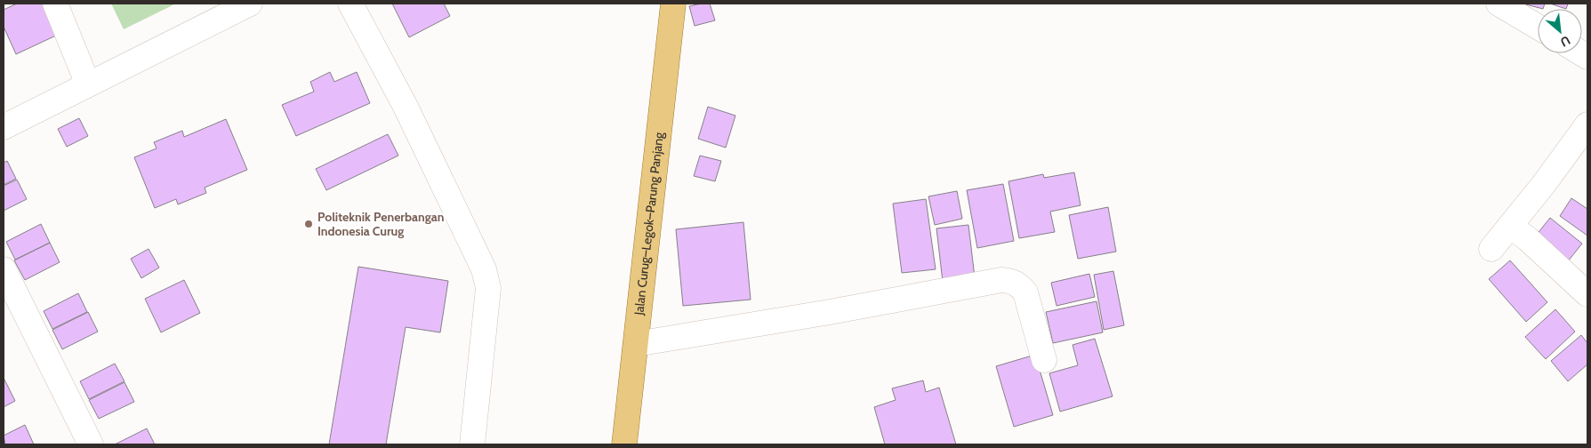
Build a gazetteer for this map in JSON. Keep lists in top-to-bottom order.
{
  "streets": {
    "main road": ["Jalan Curug–Legok–Parung Panjang"]
  },
  "places": ["Politeknik Penerbangan Indonesia Curug"],
  "north": "bottom right"
}
